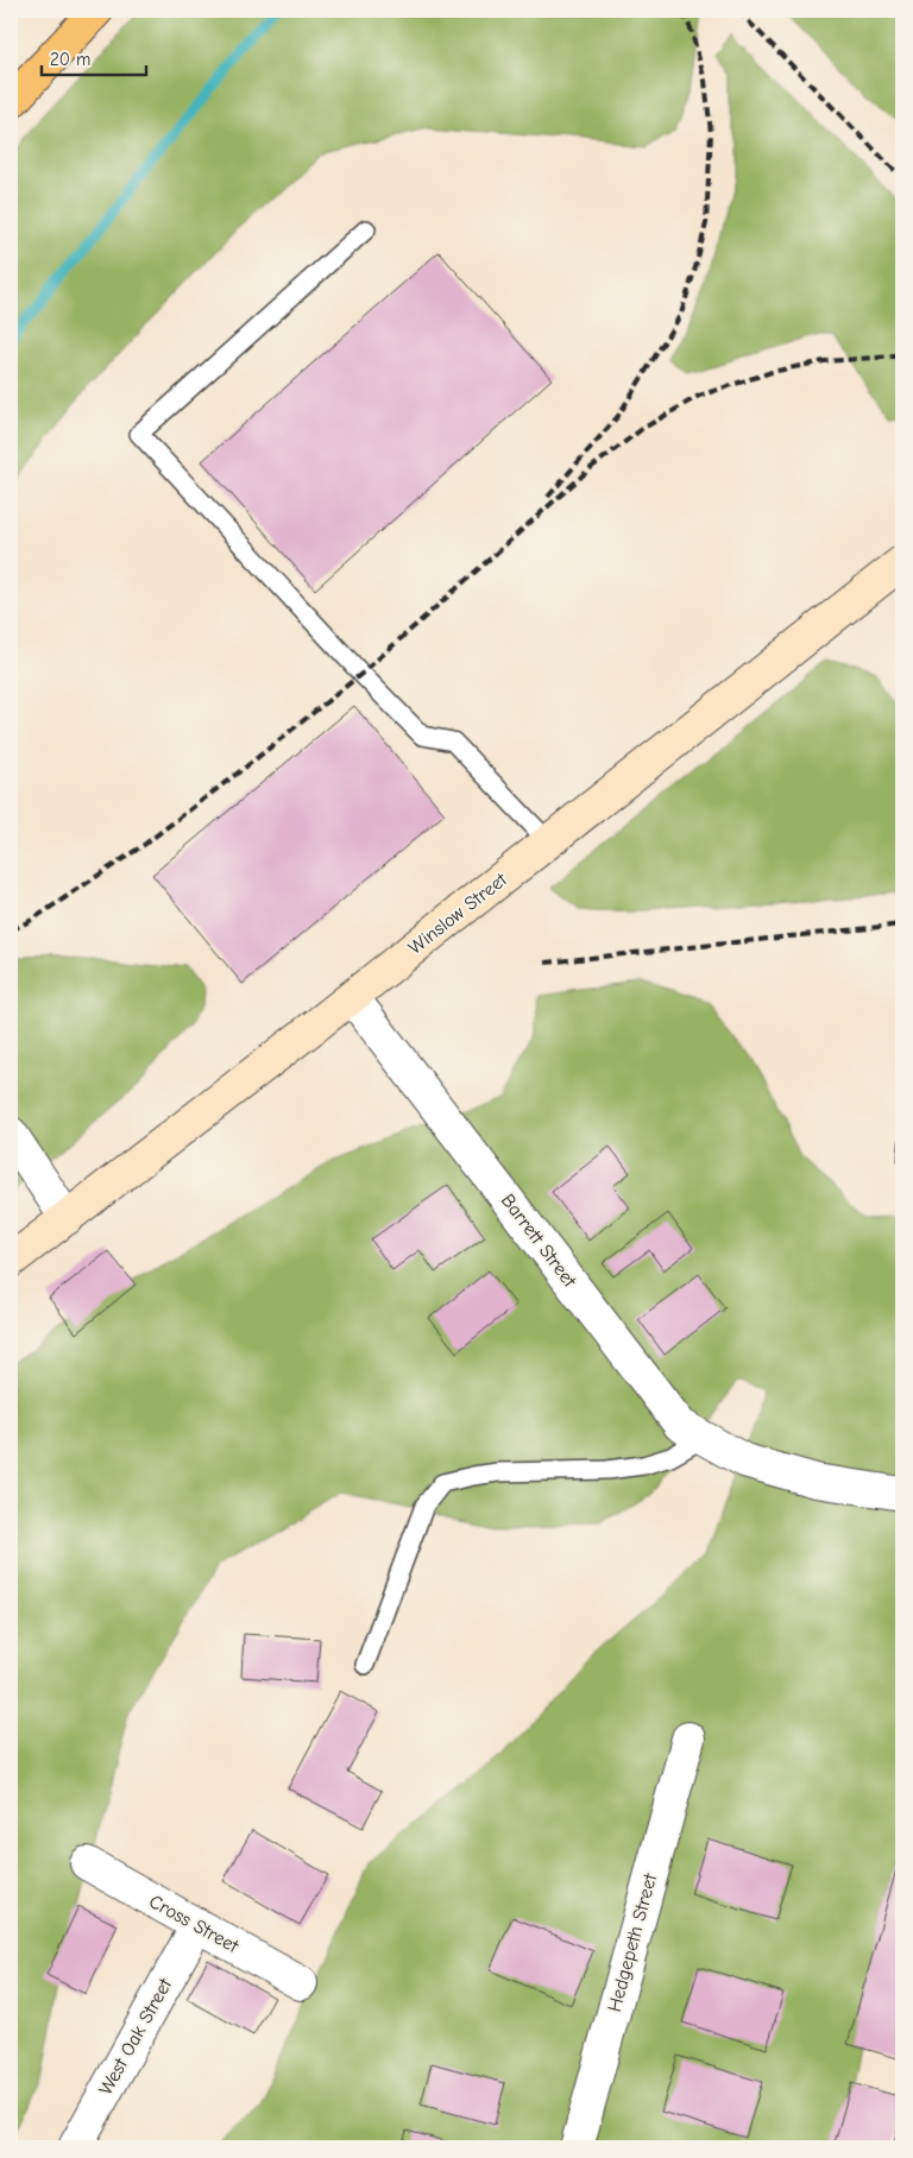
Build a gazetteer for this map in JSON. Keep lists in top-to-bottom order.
{
  "streets": {
    "street": [
      "Winslow Street",
      "Barrett Street",
      "Cross Street",
      "Hedgepeth Street",
      "West Oak Street"
    ]
  },
  "crossings": [
    ["Winslow Street", "Barrett Street"],
    ["Cross Street", "West Oak Street"]
  ],
  "scale_bar": "20 m"
}
